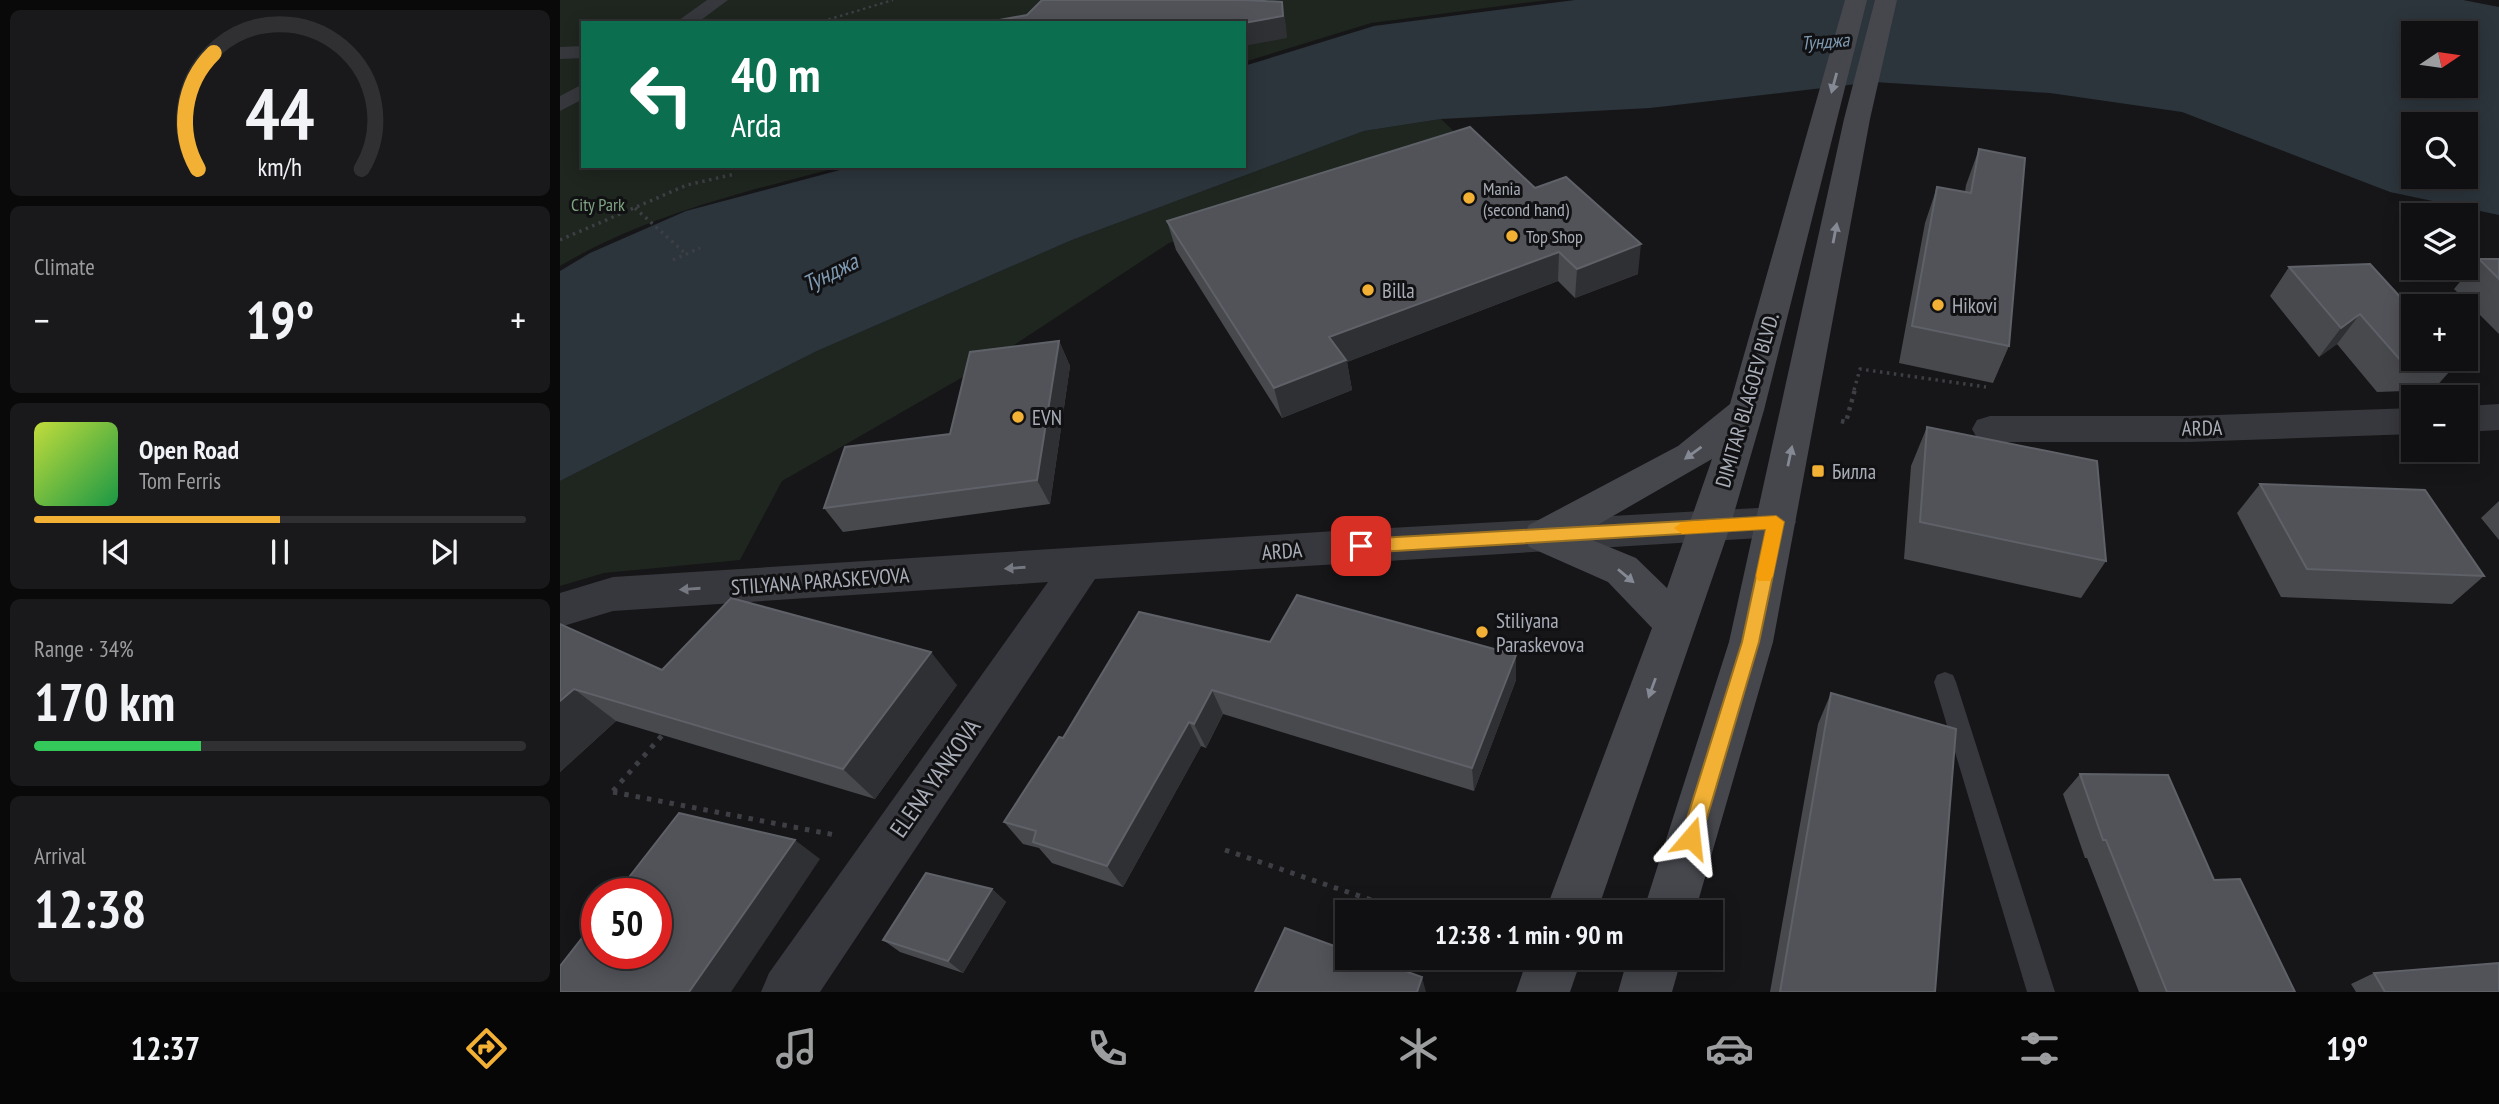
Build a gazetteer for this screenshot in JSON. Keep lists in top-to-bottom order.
{
  "streets": {
    "main road": ["DIMITAR BLAGOEV BLVD."],
    "street": ["ARDA", "STILYANA PARASKEVOVA", "ELENA YANKOVA"]
  },
  "crossings": [
    ["DIMITAR BLAGOEV BLVD.", "ARDA"],
    ["ARDA", "STILYANA PARASKEVOVA"],
    ["ARDA", "ELENA YANKOVA"],
    ["STILYANA PARASKEVOVA", "ELENA YANKOVA"]
  ],
  "one_way": ["STILYANA PARASKEVOVA"],
  "water": ["Тунджа"],
  "parks": ["City Park"],
  "places": {
    "other": [
      "Mania (second hand)",
      "Top Shop",
      "Billa",
      "Hikovi",
      "EVN",
      "Stiliyana Paraskevova"
    ],
    "transit": ["Билла"]
  },
  "north": "right",
  "page": {
    "map_buttons": ["+", "−"],
    "turn": ["40 m", "Arda"],
    "tile": [
      "Climate",
      ["Range · 34%", "170 km"],
      ["Arrival", "12:38"]
    ],
    "heat": ["−", "19°", "+"],
    "song": ["Open Road", "Tom Ferris"],
    "limit": "50",
    "trip": "12:38 · 1 min · 90 m",
    "tabs": ["12:37", "19°"],
    "gauge": ["44", "km/h"]
  }
}
